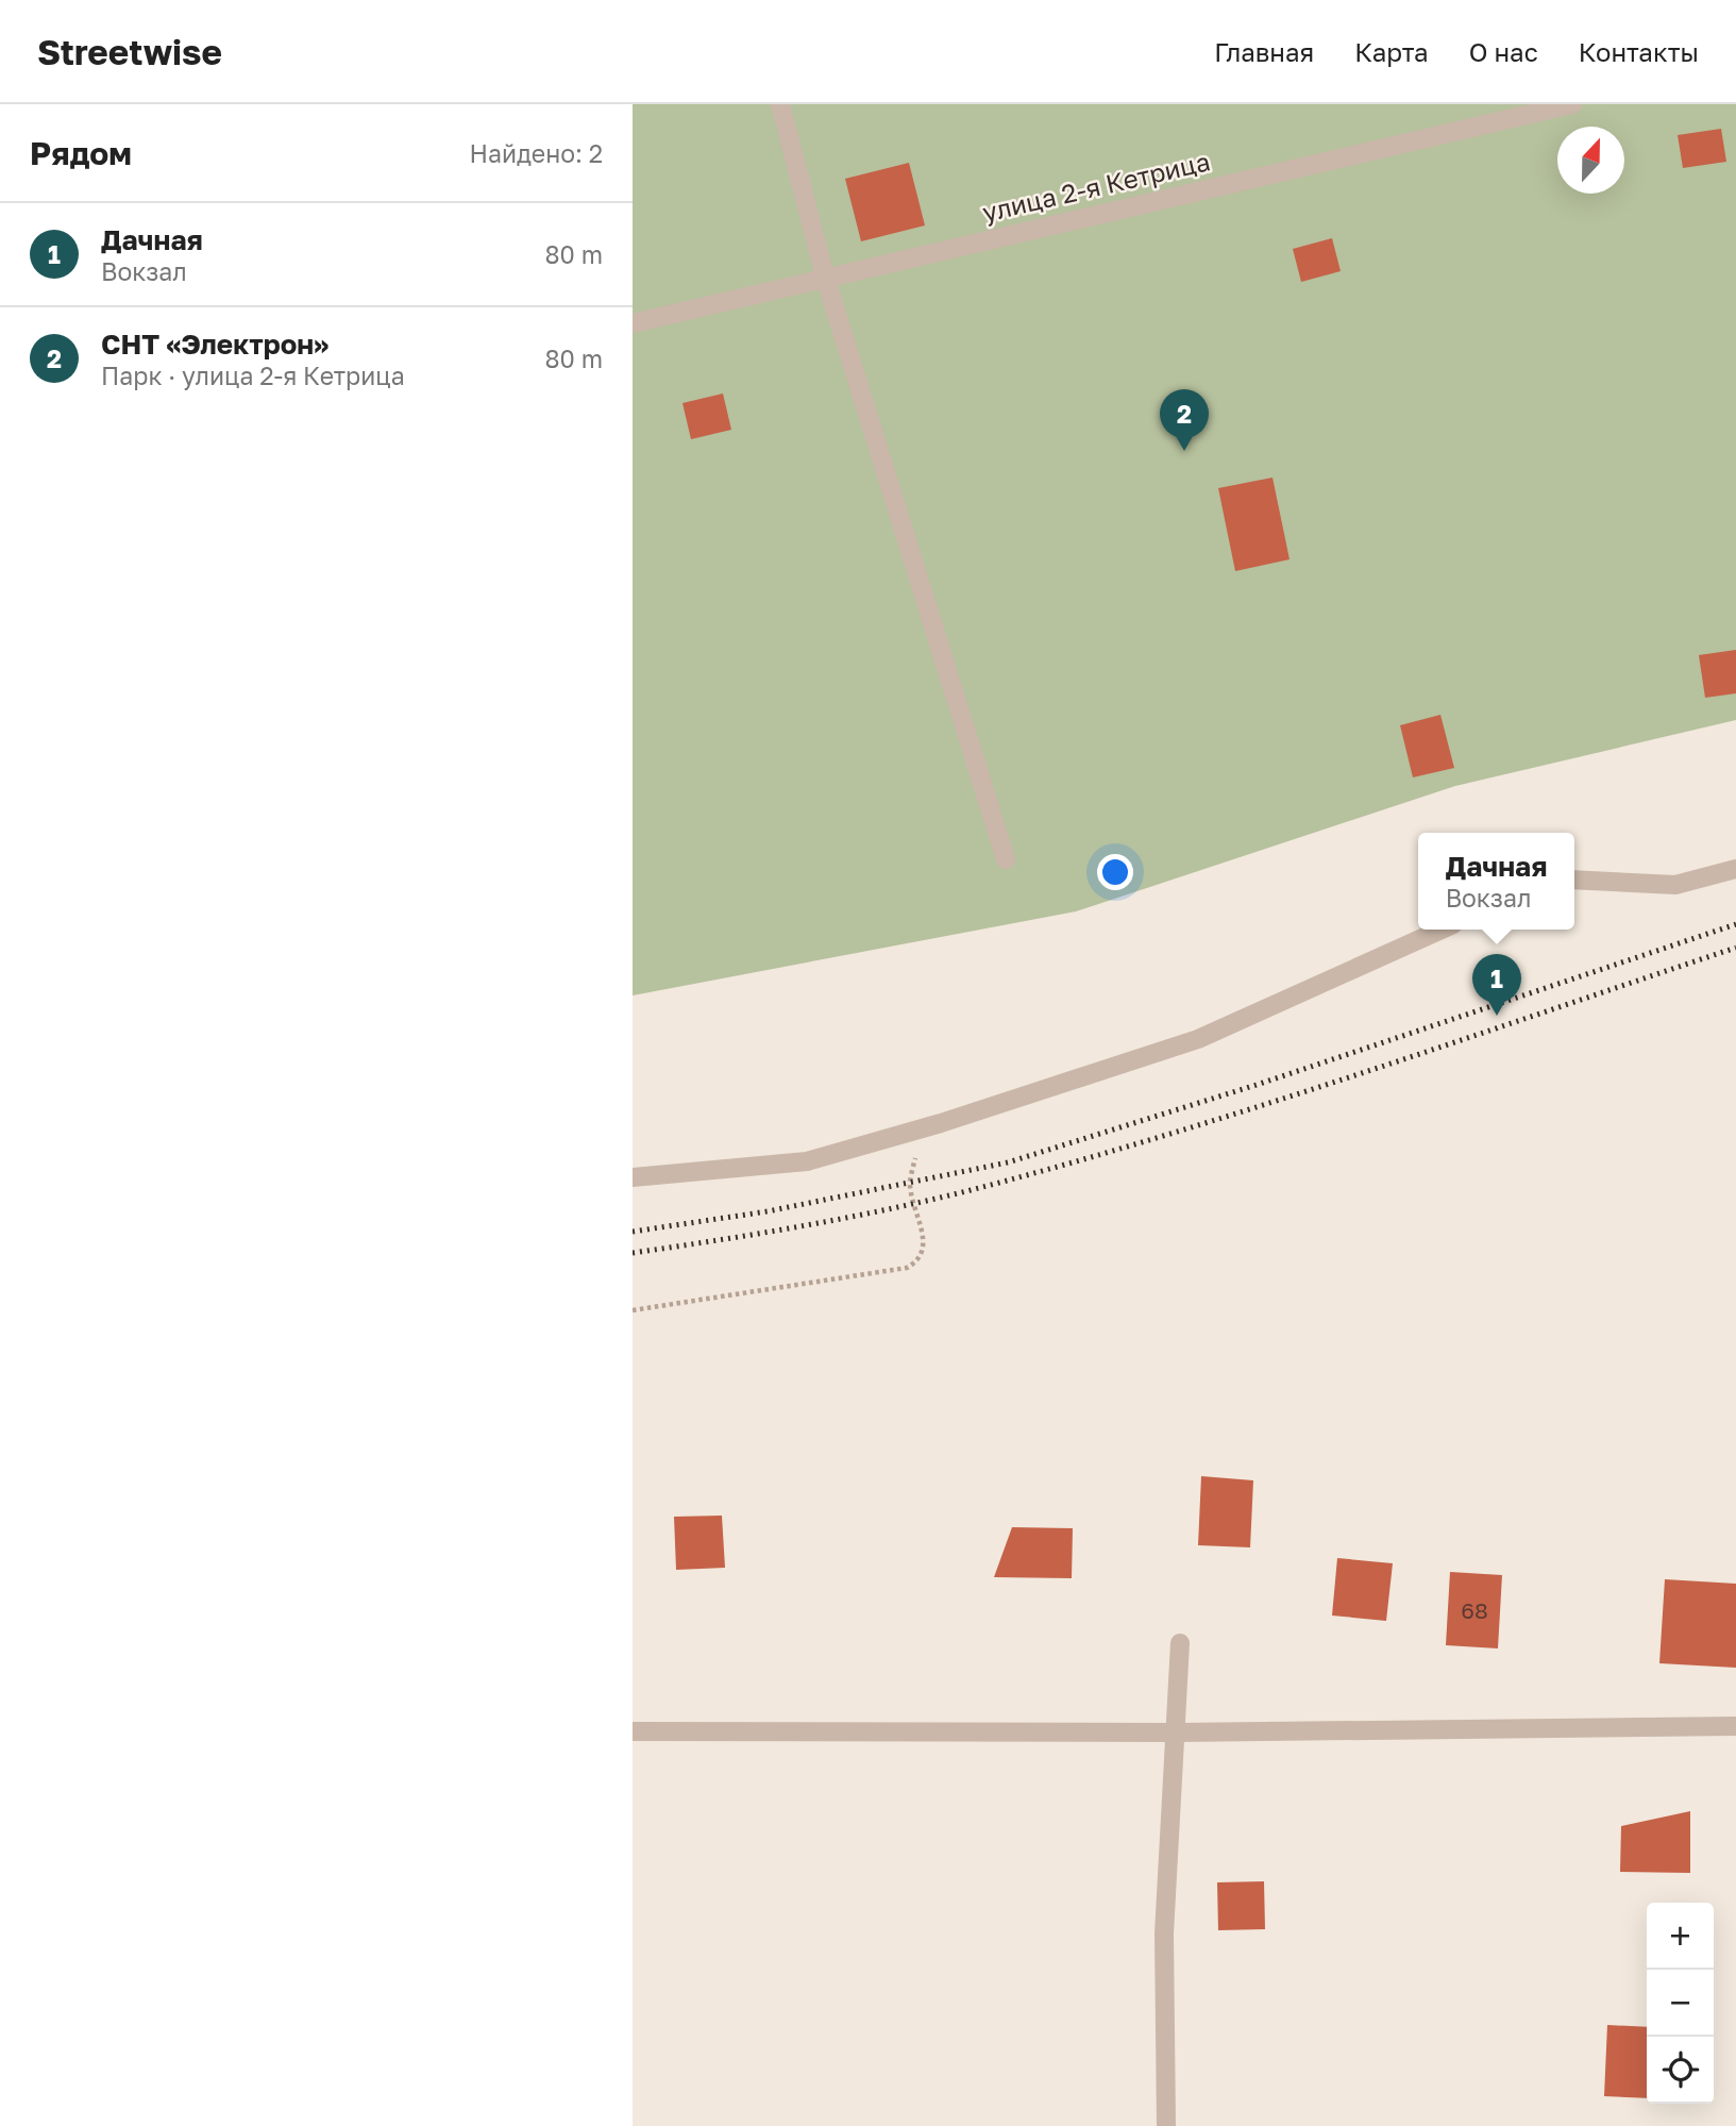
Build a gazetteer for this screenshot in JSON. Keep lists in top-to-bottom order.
{
  "streets": {
    "street": ["улица 2-я Кетрица"]
  },
  "house_numbers": ["68"],
  "north": "top",
  "page": {
    "header": "Streetwise",
    "nav": [
      "Главная",
      "Карта",
      "О нас",
      "Контакты"
    ],
    "heading": ["Рядом", "Найдено: 2"],
    "list": [
      {
        "mark": "1",
        "name": "Дачная",
        "note": "Вокзал",
        "value": "80 m"
      },
      {
        "mark": "2",
        "name": "СНТ «Электрон»",
        "note": "Парк · улица 2-я Кетрица",
        "value": "80 m"
      }
    ],
    "pins": ["2", "1"],
    "popup": ["Дачная", "Вокзал"],
    "map_buttons": ["+", "−"]
  }
}
